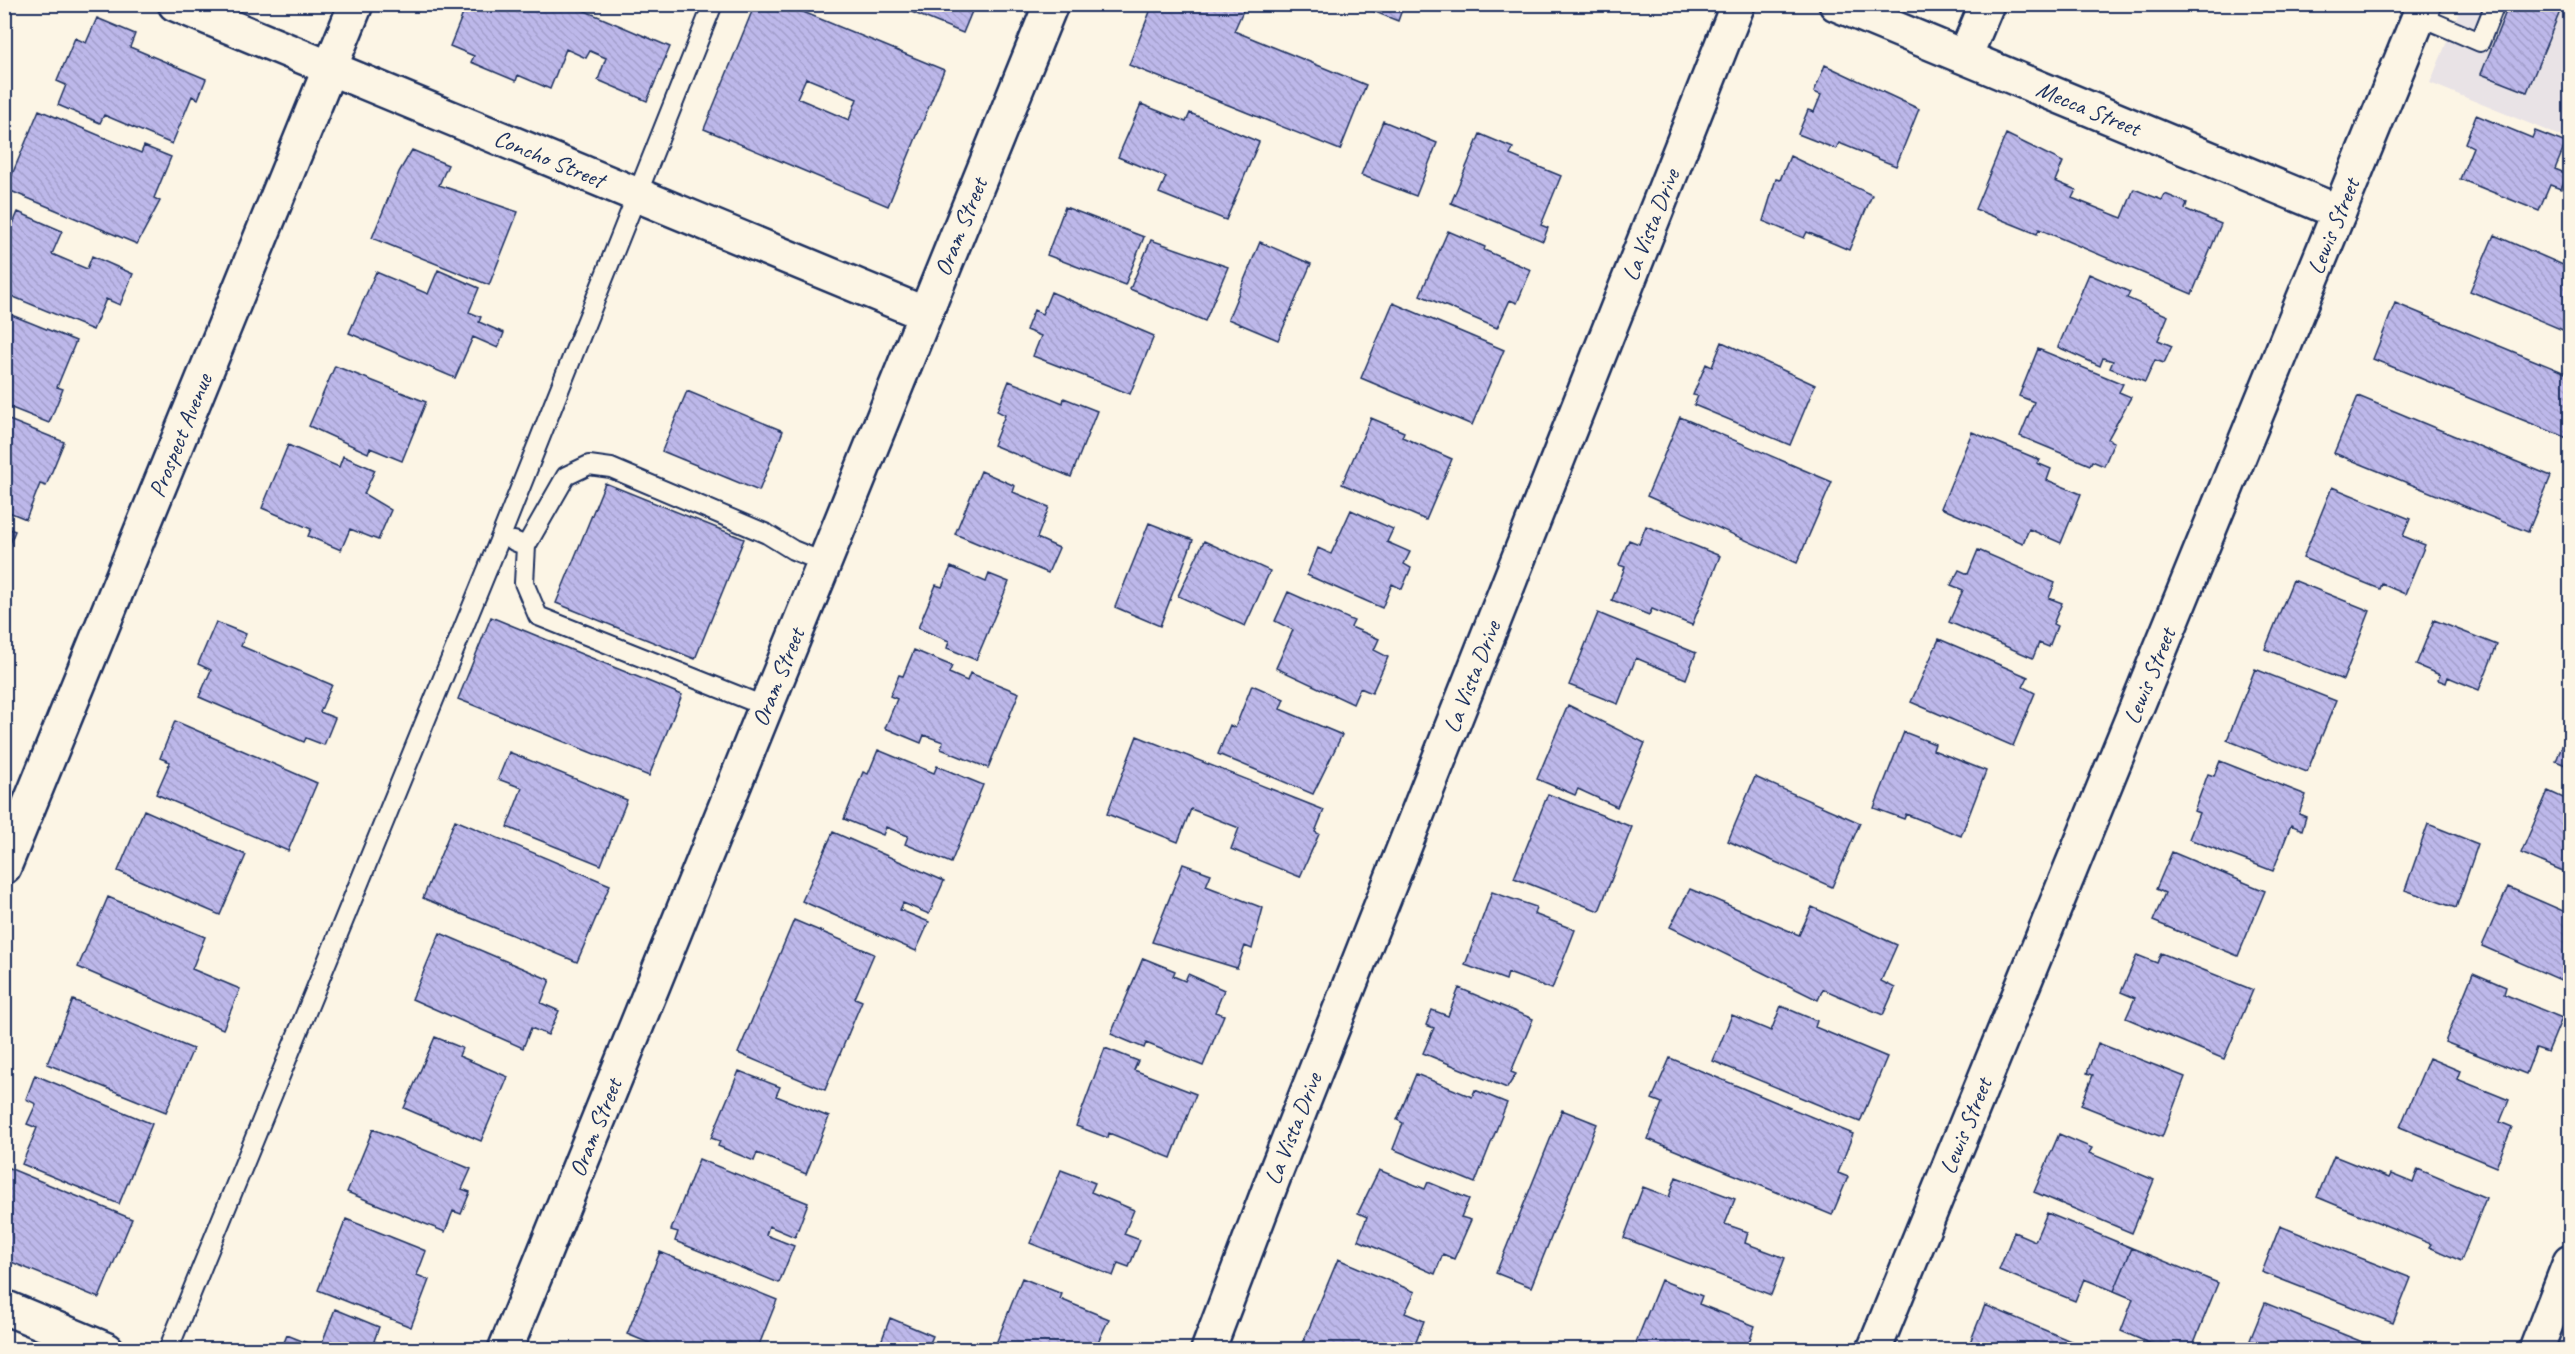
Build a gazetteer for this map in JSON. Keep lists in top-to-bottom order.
{
  "streets": {
    "street": [
      "Mecca Street",
      "Concho Street",
      "La Vista Drive",
      "Oram Street",
      "Lewis Street",
      "Prospect Avenue"
    ]
  },
  "crossings": [
    ["Mecca Street", "Lewis Street"],
    ["Concho Street", "Oram Street"],
    ["Concho Street", "Prospect Avenue"]
  ]
}
